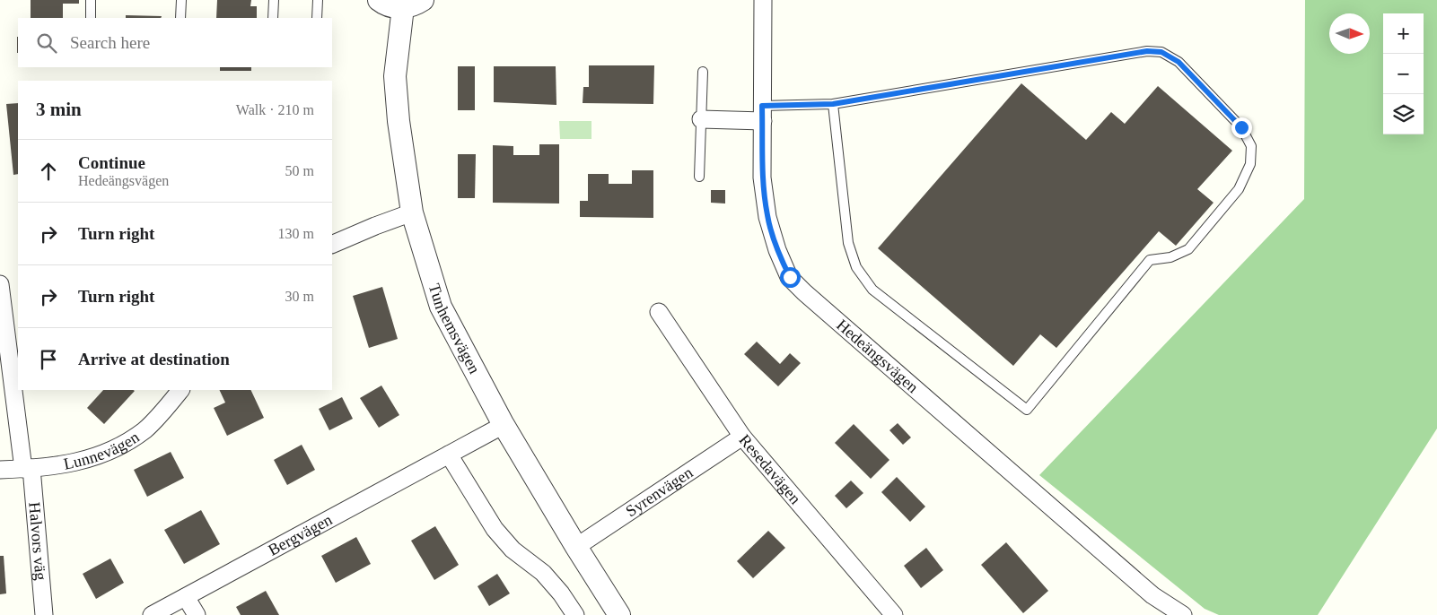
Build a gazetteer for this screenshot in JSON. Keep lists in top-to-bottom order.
{
  "streets": {
    "street": [
      "Tunhemsvägen",
      "Hedeängsvägen",
      "Lunnevägen",
      "Resedavägen",
      "Syrenvägen",
      "Bergvägen",
      "Halvors väg"
    ]
  },
  "crossings": [
    ["Tunhemsvägen", "Syrenvägen"],
    ["Tunhemsvägen", "Bergvägen"],
    ["Lunnevägen", "Halvors väg"],
    ["Resedavägen", "Syrenvägen"]
  ],
  "north": "right",
  "page": {
    "map_buttons": ["+", "−"],
    "search": "Search here",
    "heading": ["3 min", "Walk · 210 m"],
    "list": [
      ["Continue", "Hedeängsvägen", "50 m"],
      ["Turn right", "130 m"],
      ["Turn right", "30 m"],
      "Arrive at destination"
    ]
  }
}
